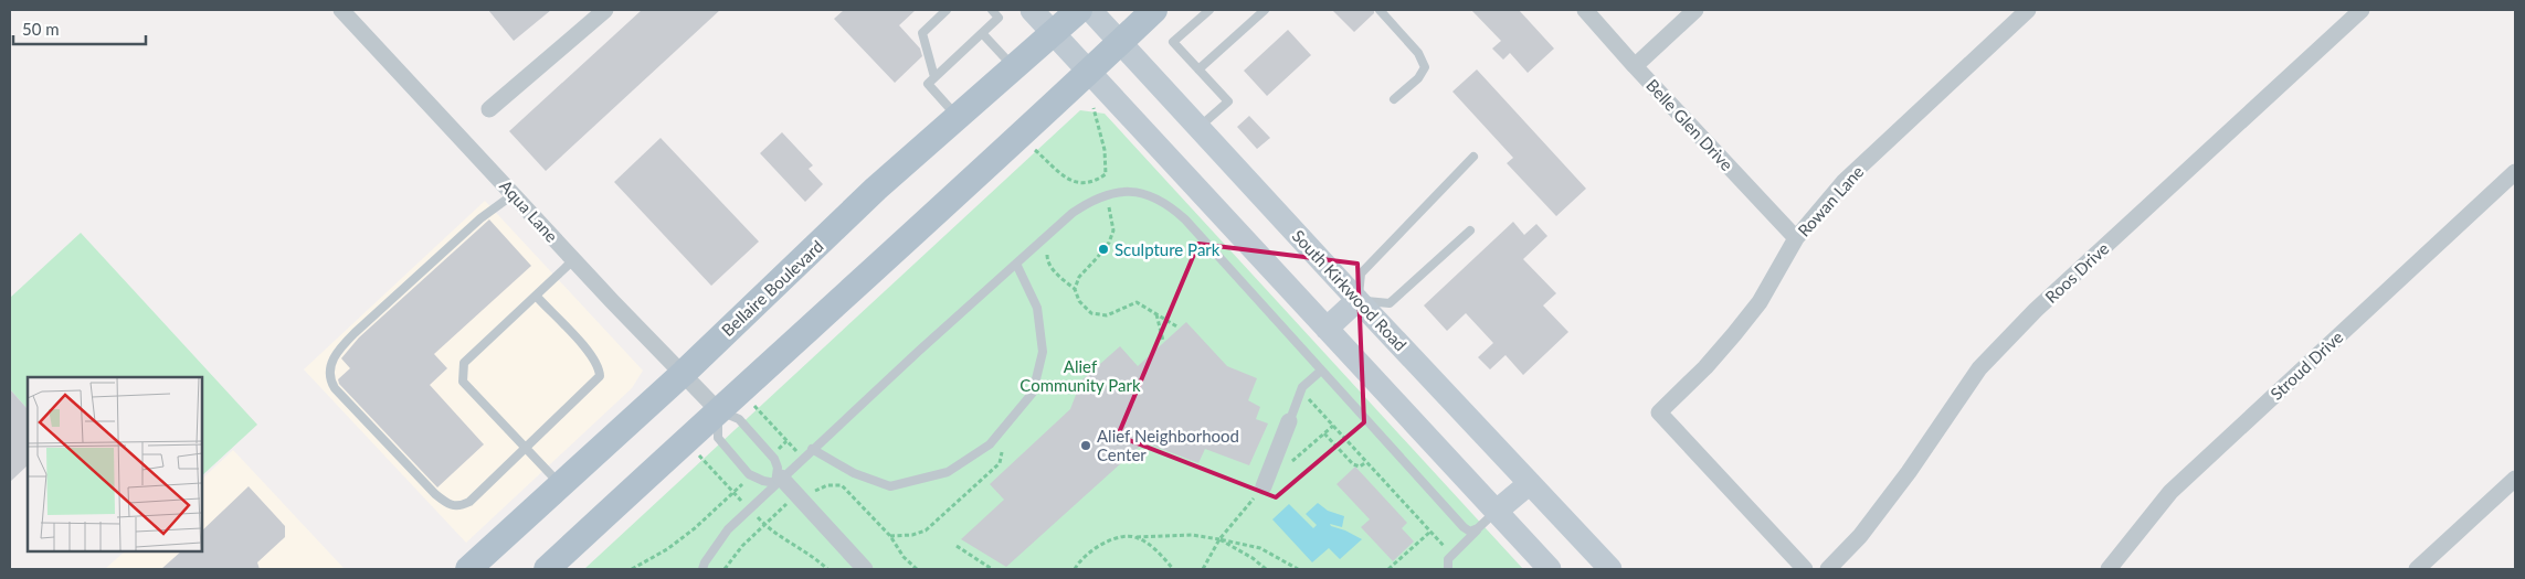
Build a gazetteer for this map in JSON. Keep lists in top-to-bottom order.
{
  "streets": {
    "main road": ["Bellaire Boulevard", "South Kirkwood Road"],
    "street": [
      "Belle Glen Drive",
      "Rowan Lane",
      "Aqua Lane",
      "Roos Drive",
      "Stroud Drive"
    ]
  },
  "crossings": [
    ["Belle Glen Drive", "Rowan Lane"],
    ["Aqua Lane", "Bellaire Boulevard"]
  ],
  "parks": ["Alief Community Park"],
  "places": ["Sculpture Park", "Alief Neighborhood Center"],
  "scale_bar": "50 m"
}
